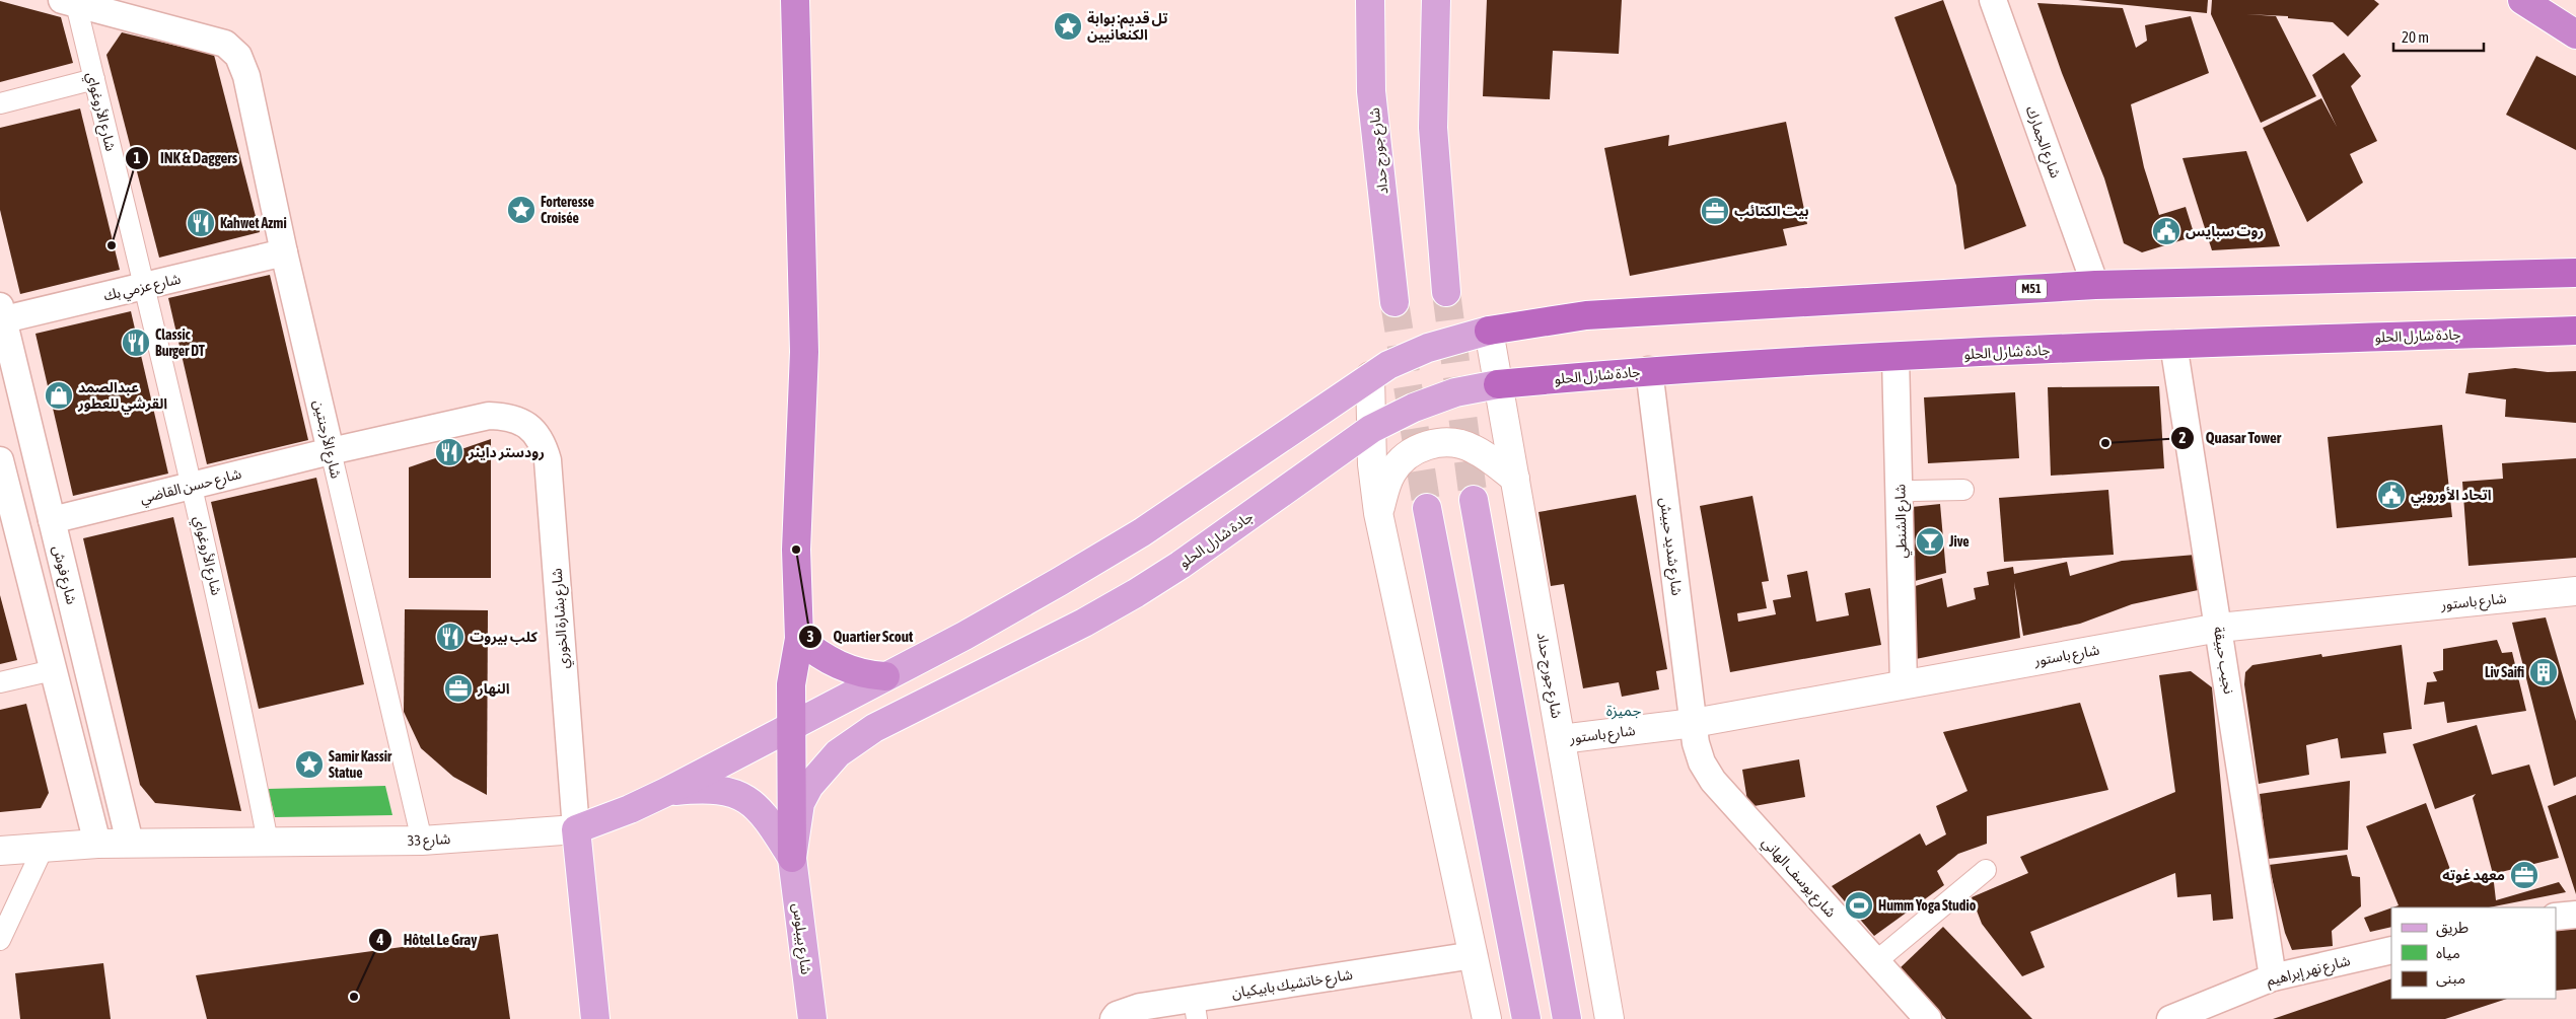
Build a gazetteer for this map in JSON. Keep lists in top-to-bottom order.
{
  "streets": {
    "highway": ["M51", "جادة شارل الحلو"],
    "main road": [
      "شارع جورج حداد",
      "شارع بشارة الخوري",
      "شارع 33",
      "شارع بيبلوس"
    ],
    "street": [
      "شارع الأروغواي",
      "شارع الجمارك",
      "شارع عزمي بك",
      "شارع الأرجنتين",
      "شارع حسن القاضي",
      "شارع الشنطي",
      "شارع شديد حبيش",
      "شارع فوش",
      "شارع باستور",
      "نجيب حبيقة",
      "شارع يوسف الهاني",
      "شارع نهر إبراهيم",
      "شارع خاتشيك بابيكيان"
    ]
  },
  "crossings": [
    ["شارع الأروغواي", "شارع عزمي بك"],
    ["شارع الأروغواي", "شارع الأرجنتين"],
    ["شارع الأروغواي", "شارع حسن القاضي"],
    ["شارع الأروغواي", "شارع 33"],
    ["شارع الجمارك", "M51"],
    ["شارع جورج حداد", "M51"],
    ["شارع جورج حداد", "جادة شارل الحلو"],
    ["شارع جورج حداد", "شارع باستور"],
    ["شارع عزمي بك", "شارع الأرجنتين"],
    ["شارع عزمي بك", "شارع فوش"],
    ["جادة شارل الحلو", "شارع الشنطي"],
    ["جادة شارل الحلو", "شارع شديد حبيش"],
    ["جادة شارل الحلو", "نجيب حبيقة"],
    ["جادة شارل الحلو", "شارع بيبلوس"],
    ["شارع الأرجنتين", "شارع حسن القاضي"],
    ["شارع الأرجنتين", "شارع بشارة الخوري"],
    ["شارع الأرجنتين", "شارع 33"],
    ["شارع حسن القاضي", "شارع فوش"],
    ["شارع حسن القاضي", "شارع بشارة الخوري"],
    ["شارع الشنطي", "شارع باستور"],
    ["شارع شديد حبيش", "شارع باستور"],
    ["شارع شديد حبيش", "شارع يوسف الهاني"],
    ["شارع فوش", "شارع 33"],
    ["شارع باستور", "نجيب حبيقة"],
    ["شارع باستور", "شارع يوسف الهاني"],
    ["شارع بشارة الخوري", "شارع 33"],
    ["نجيب حبيقة", "شارع نهر إبراهيم"]
  ],
  "districts": ["جميزة"],
  "places": {
    "place": ["تل قديم: بوابة الكنعانيين", "Forteresse Croisée", "Samir Kassir Statue"],
    "office": ["بيت الكتائب", "النهار", "معهد غوته"],
    "restaurant": [
      "Kahwet Azmi",
      "Classic Burger DT",
      "رودستر داينر",
      "كلب بيروت"
    ],
    "public building": ["روت سبايس", "اتحاد الأوروبي"],
    "other": [
      "INK & Daggers",
      "Quasar Tower",
      "Quartier Scout",
      "Hôtel Le Gray"
    ],
    "shop": ["عبدالصمد القرشي للعطور"],
    "bar": ["Jive"],
    "building": ["Liv Saifi"],
    "sports": ["Humm Yoga Studio"]
  },
  "legend": ["طريق", "مياه", "مبنى"],
  "scale_bar": "20 m"
}
